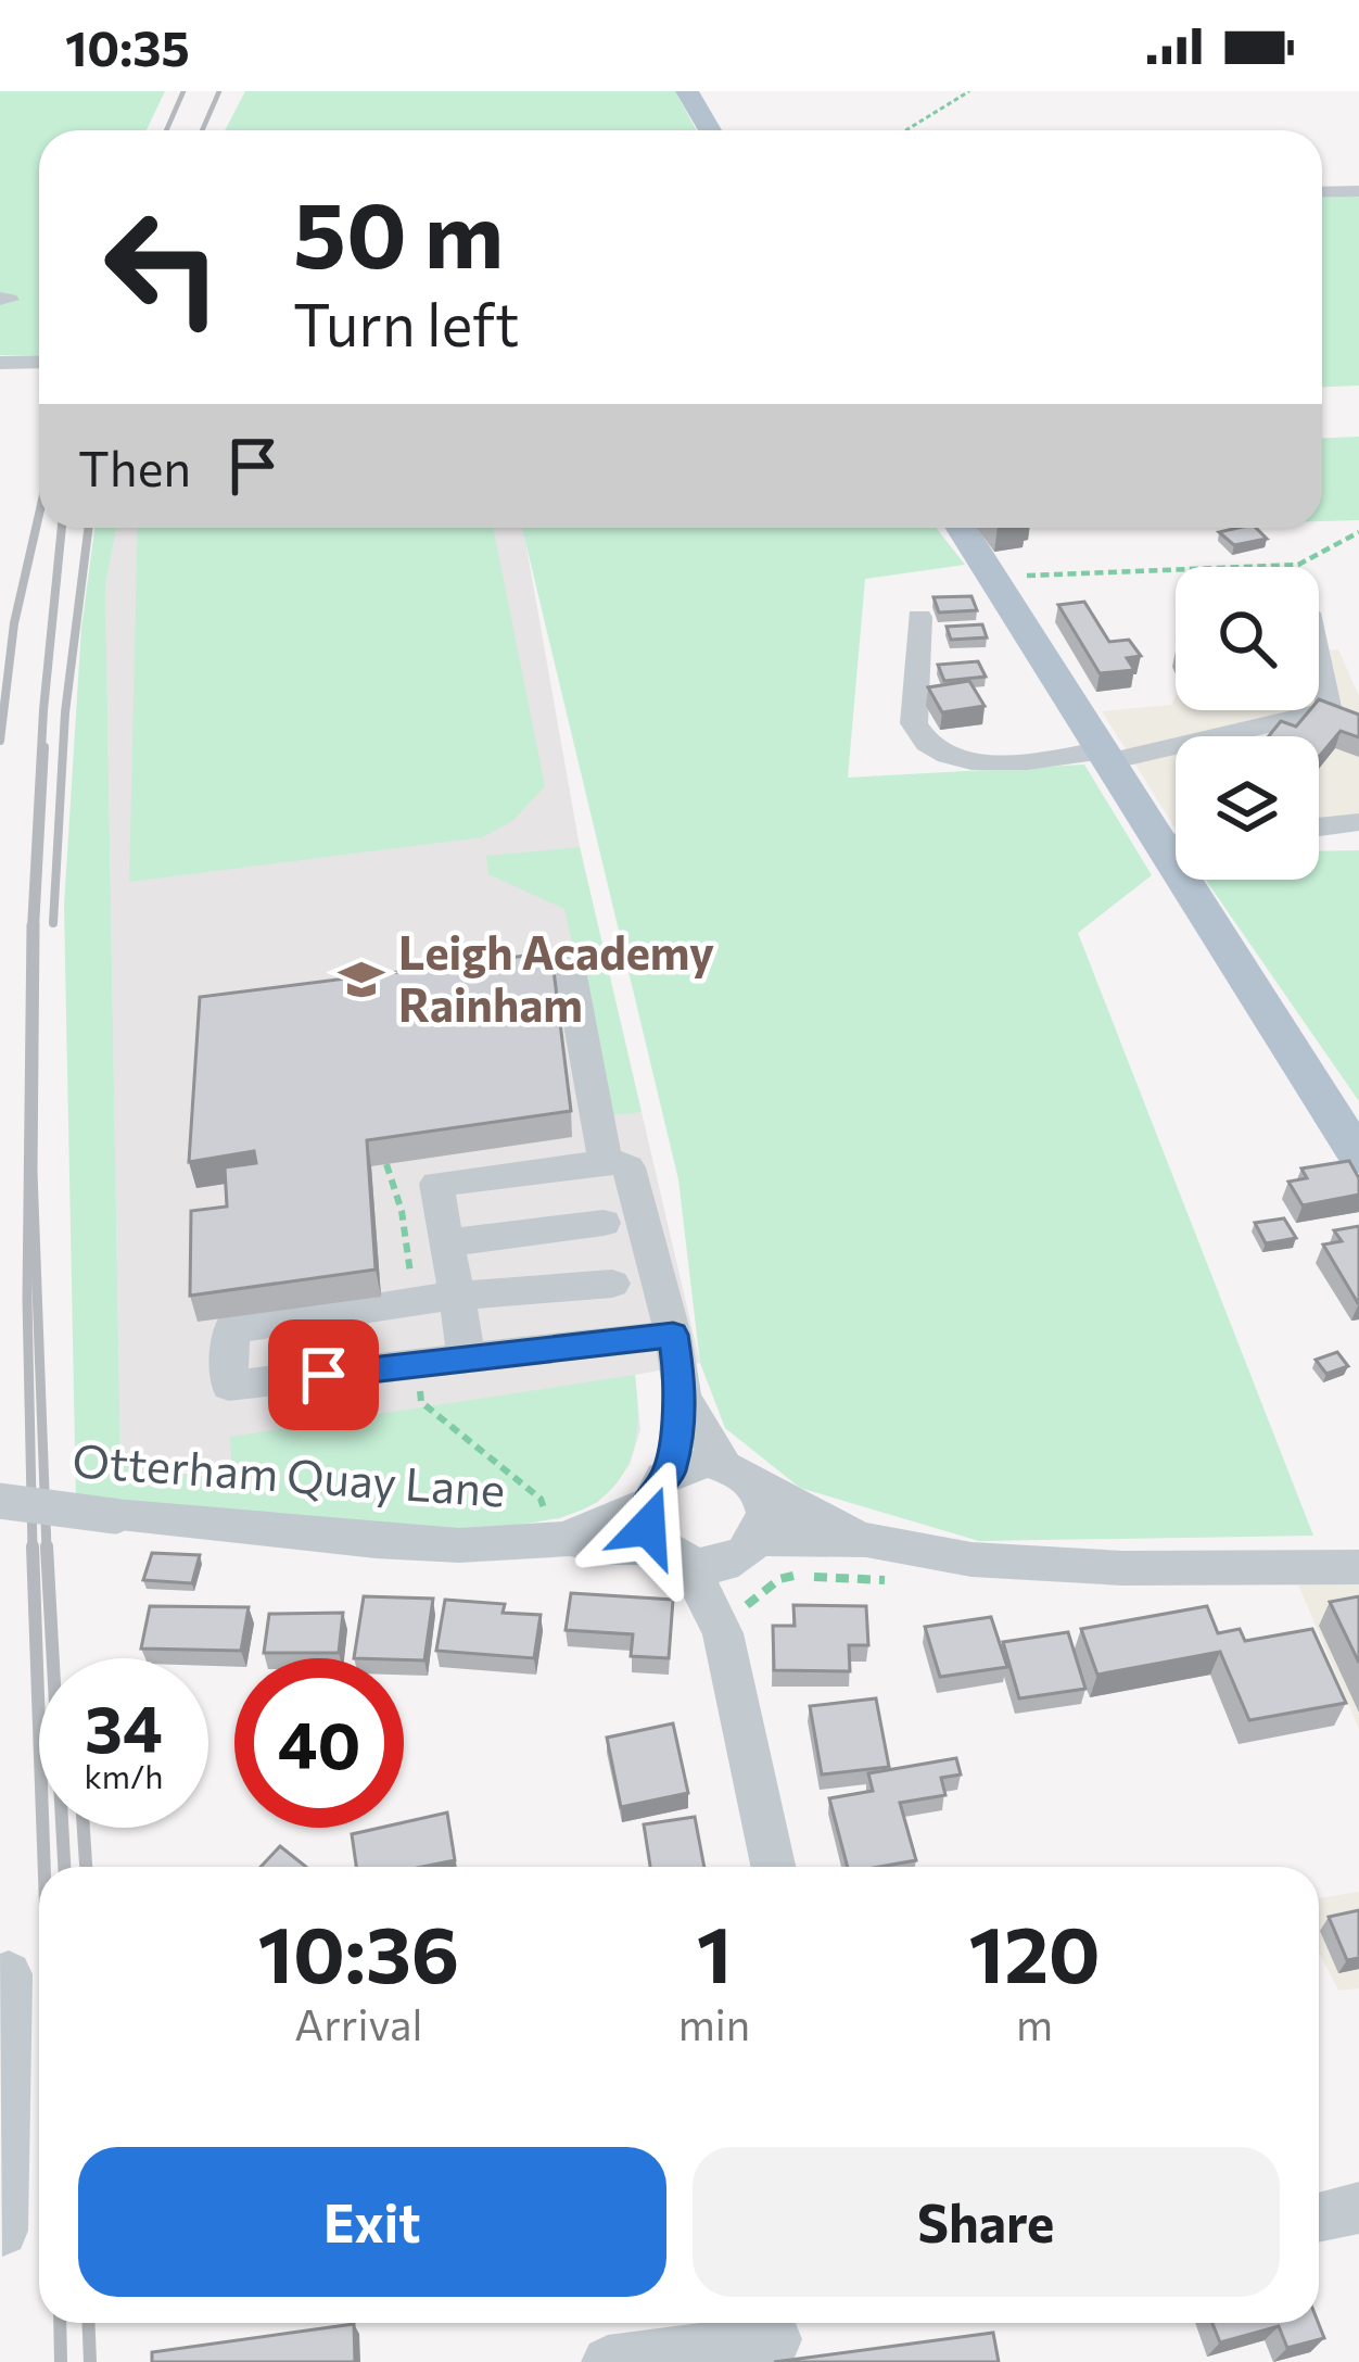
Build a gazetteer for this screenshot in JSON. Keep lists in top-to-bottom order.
{
  "streets": {
    "street": ["Otterham Quay Lane"]
  },
  "places": {
    "school or university": ["Leigh Academy Rainham"]
  },
  "page": {
    "status": "10:35",
    "turn": ["50 m", "Turn left"],
    "then": "Then",
    "speed": "34 km/h",
    "limit": "40",
    "eta": [
      "10:36",
      "Arrival",
      "1",
      "min",
      "120",
      "m"
    ],
    "buttons": ["Exit", "Share"]
  }
}
